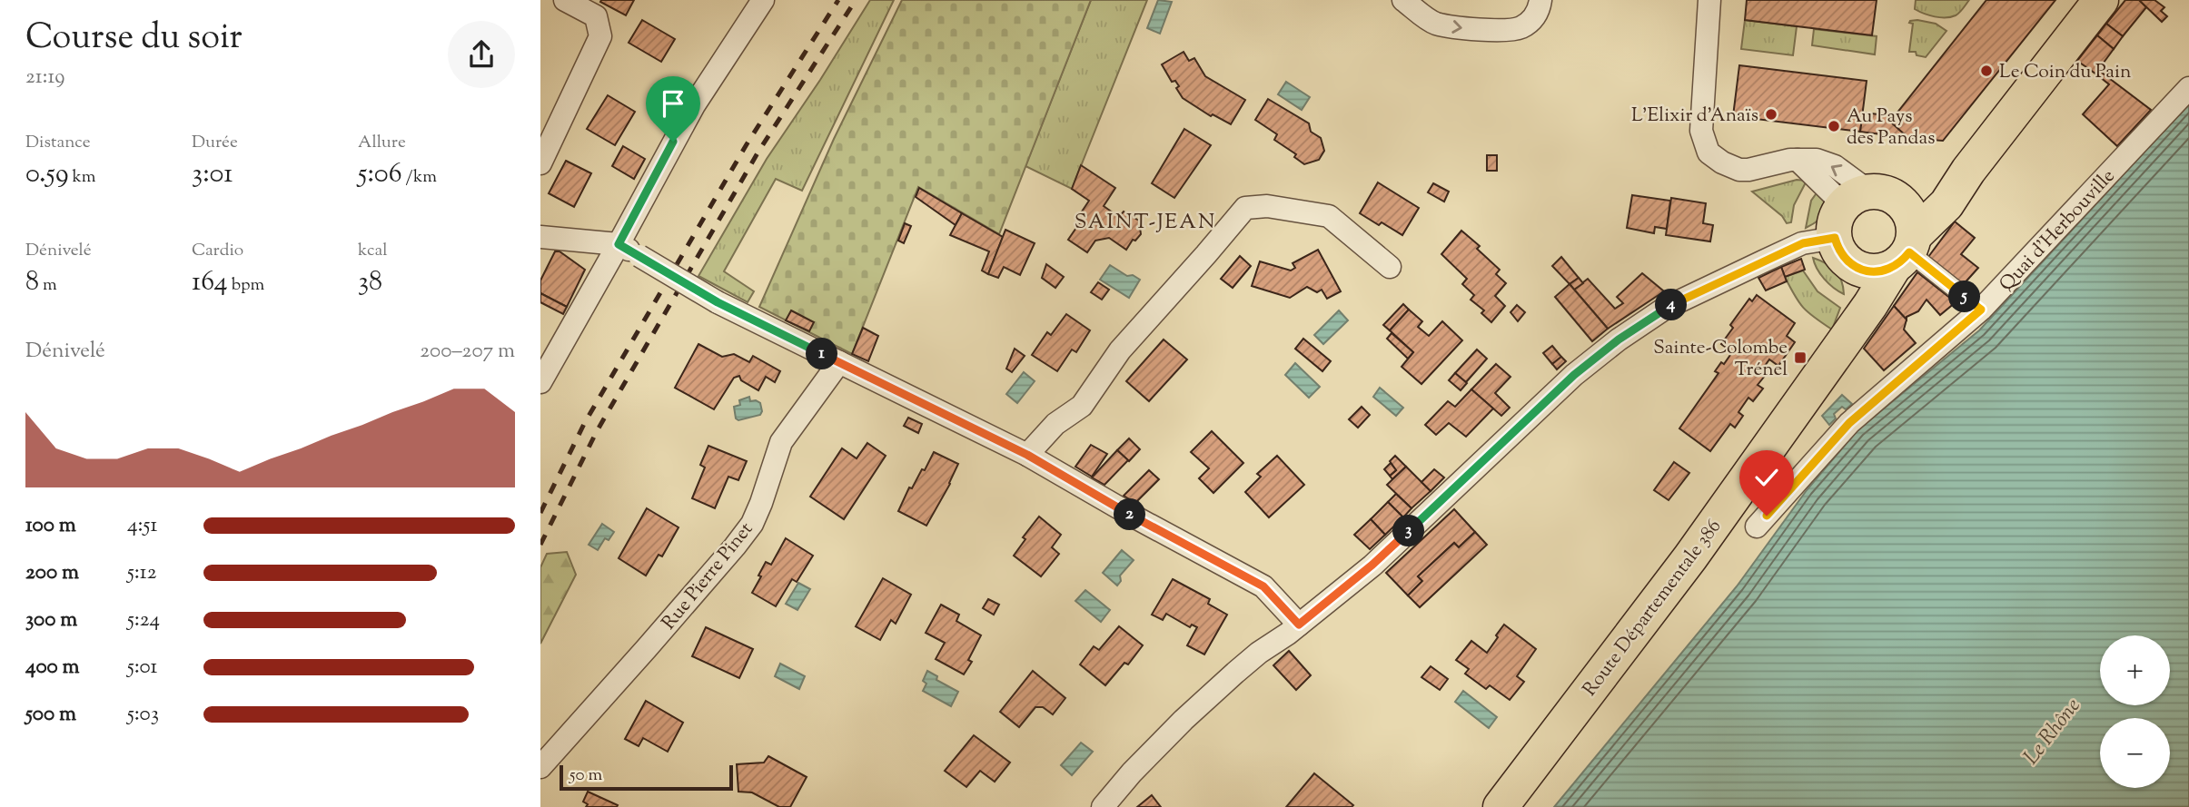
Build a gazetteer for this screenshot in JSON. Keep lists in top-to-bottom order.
{
  "streets": {
    "main road": ["Route Départementale 386"],
    "street": ["Quai d'Herbouville", "Rue Pierre Pinet"]
  },
  "districts": ["SAINT-JEAN"],
  "water": ["Le Rhône"],
  "places": {
    "other": ["Le Coin du Pain", "L'Elixir d'Anaïs", "Au Pays des Pandas"],
    "transit": ["Sainte-Colombe Trénel"]
  },
  "scale_bar": "50 m",
  "page": {
    "heading": ["Course du soir", "21:19"],
    "stats": [
      ["Distance", "0.59 km"],
      ["Durée", "3:01"],
      ["Allure", "5:06 /km"],
      ["Dénivelé", "8 m"],
      ["Cardio", "164 bpm"],
      ["kcal", "38"]
    ],
    "pins": [
      "5",
      "4",
      "1",
      "2",
      "3"
    ],
    "chart": ["Dénivelé", "200–207 m"],
    "list": [
      {
        "name": "100 m",
        "note": "4:51"
      },
      {
        "name": "200 m",
        "note": "5:12"
      },
      {
        "name": "300 m",
        "note": "5:24"
      },
      {
        "name": "400 m",
        "note": "5:01"
      },
      {
        "name": "500 m",
        "note": "5:03"
      }
    ],
    "map_buttons": ["+", "−"],
    "scale": "50 m"
  }
}
